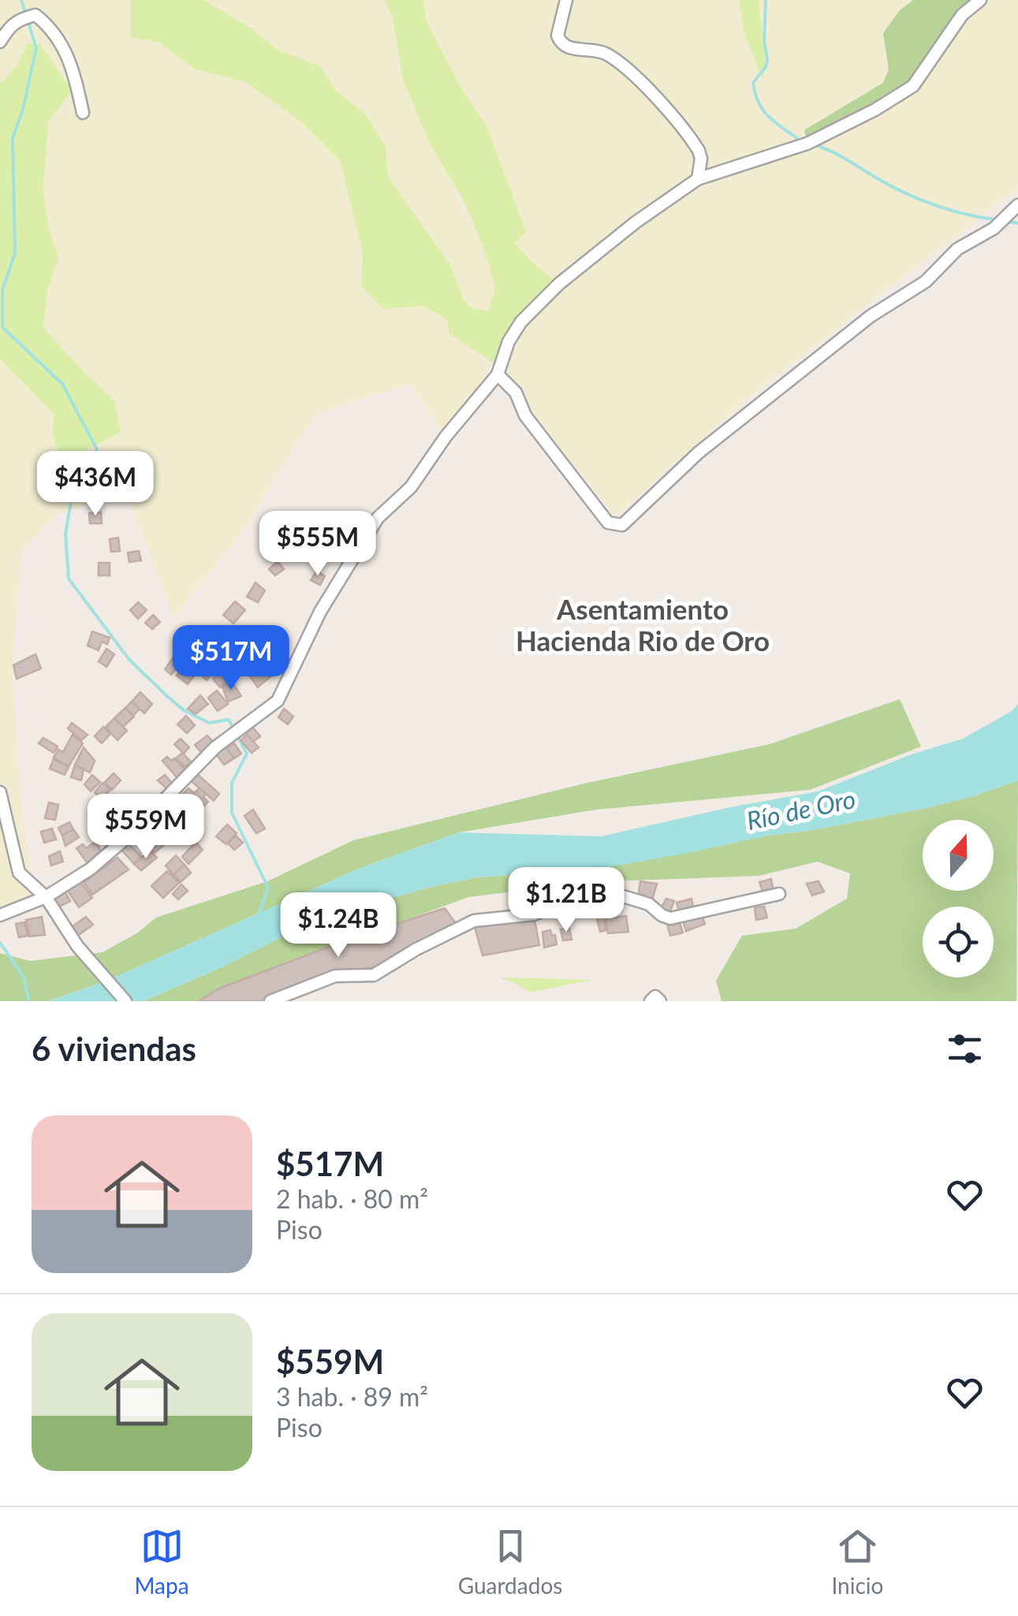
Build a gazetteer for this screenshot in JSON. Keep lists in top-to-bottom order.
{
  "districts": ["Asentamiento Hacienda Rio de Oro"],
  "water": ["Río de Oro"],
  "north": "top",
  "page": {
    "price": [
      "$436M",
      "$555M",
      "$517M",
      "$559M",
      "$1.21B",
      "$1.24B"
    ],
    "heading": "6 viviendas",
    "list": [
      {
        "name": "$517M",
        "note": "2 hab. · 80 m² · Piso"
      },
      {
        "name": "$559M",
        "note": "3 hab. · 89 m² · Piso"
      }
    ],
    "tabs": ["Mapa", "Guardados", "Inicio"]
  }
}
